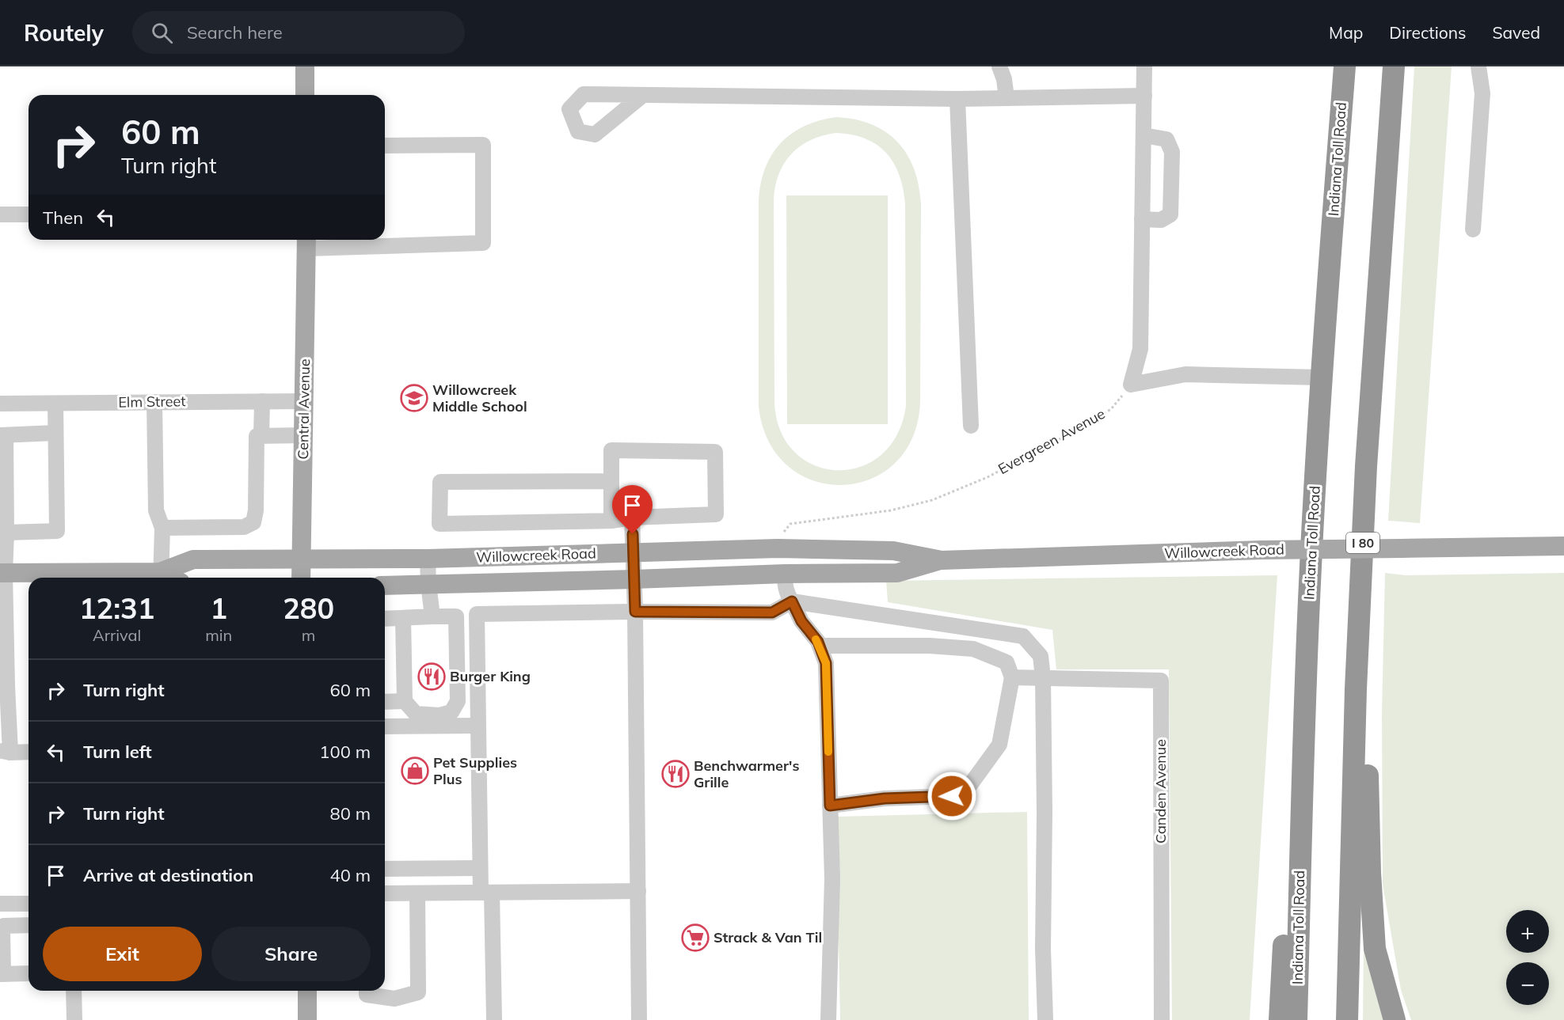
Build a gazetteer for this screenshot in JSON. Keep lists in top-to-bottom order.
{
  "streets": {
    "highway": ["Indiana Toll Road", "I 80"],
    "main road": ["Central Avenue", "Willowcreek Road"],
    "street": ["Elm Street", "Canden Avenue"],
    "path": ["Evergreen Avenue"]
  },
  "crossings": [
    ["Elm Street", "Central Avenue"],
    ["Central Avenue", "Willowcreek Road"],
    ["Evergreen Avenue", "Willowcreek Road"]
  ],
  "places": {
    "school or university": ["Willowcreek Middle School"],
    "restaurant": ["Burger King", "Benchwarmer's Grille"],
    "shop": ["Pet Supplies Plus"],
    "supermarket": ["Strack & Van Til"]
  },
  "page": {
    "header": "Routely",
    "search": "Search here",
    "nav": ["Map", "Directions", "Saved"],
    "turn": ["60 m", "Turn right"],
    "then": "Then",
    "eta": [
      "12:31",
      "Arrival",
      "1",
      "min",
      "280",
      "m"
    ],
    "list": [
      {
        "name": "Turn right",
        "value": "60 m"
      },
      {
        "name": "Turn left",
        "value": "100 m"
      },
      {
        "name": "Turn right",
        "value": "80 m"
      },
      {
        "name": "Arrive at destination",
        "value": "40 m"
      }
    ],
    "map_buttons": ["+", "−"],
    "buttons": ["Exit", "Share"]
  }
}
